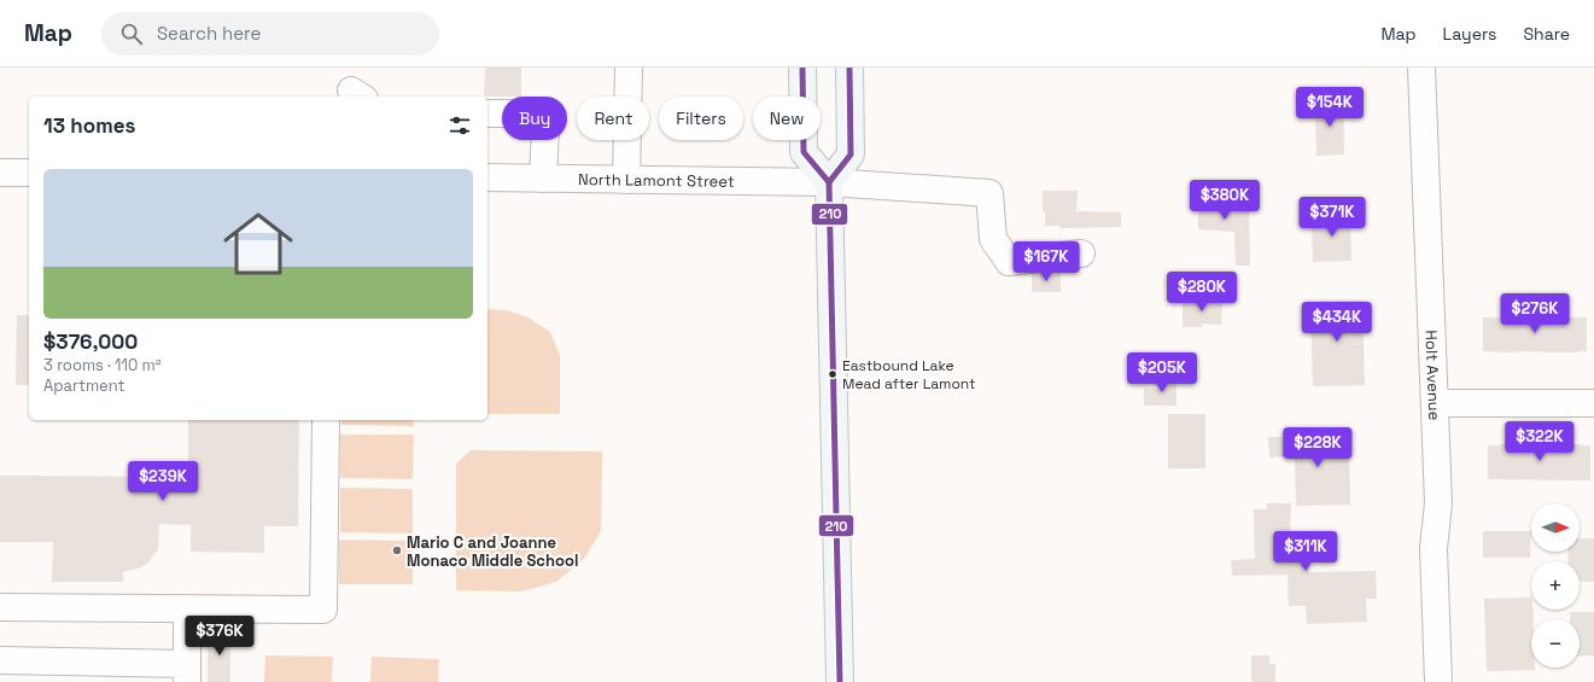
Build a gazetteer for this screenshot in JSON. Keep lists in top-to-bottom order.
{
  "streets": {
    "street": ["North Lamont Street", "Holt Avenue"]
  },
  "places": ["Eastbound Lake Mead after Lamont", "Mario C and Joanne Monaco Middle School"],
  "lines": ["transit line 210"],
  "north": "right",
  "page": {
    "header": "Map",
    "search": "Search here",
    "nav": ["Map", "Layers", "Share"],
    "price": [
      "$154K",
      "$380K",
      "$371K",
      "$167K",
      "$280K",
      "$276K",
      "$434K",
      "$205K",
      "$322K",
      "$228K",
      "$239K",
      "$311K",
      "$376K"
    ],
    "chip": [
      "Buy",
      "Rent",
      "Filters",
      "New"
    ],
    "heading": "13 homes",
    "list": [
      {
        "name": "$376,000",
        "note": "3 rooms · 110 m² · Apartment"
      }
    ],
    "map_buttons": ["+", "−"]
  }
}
